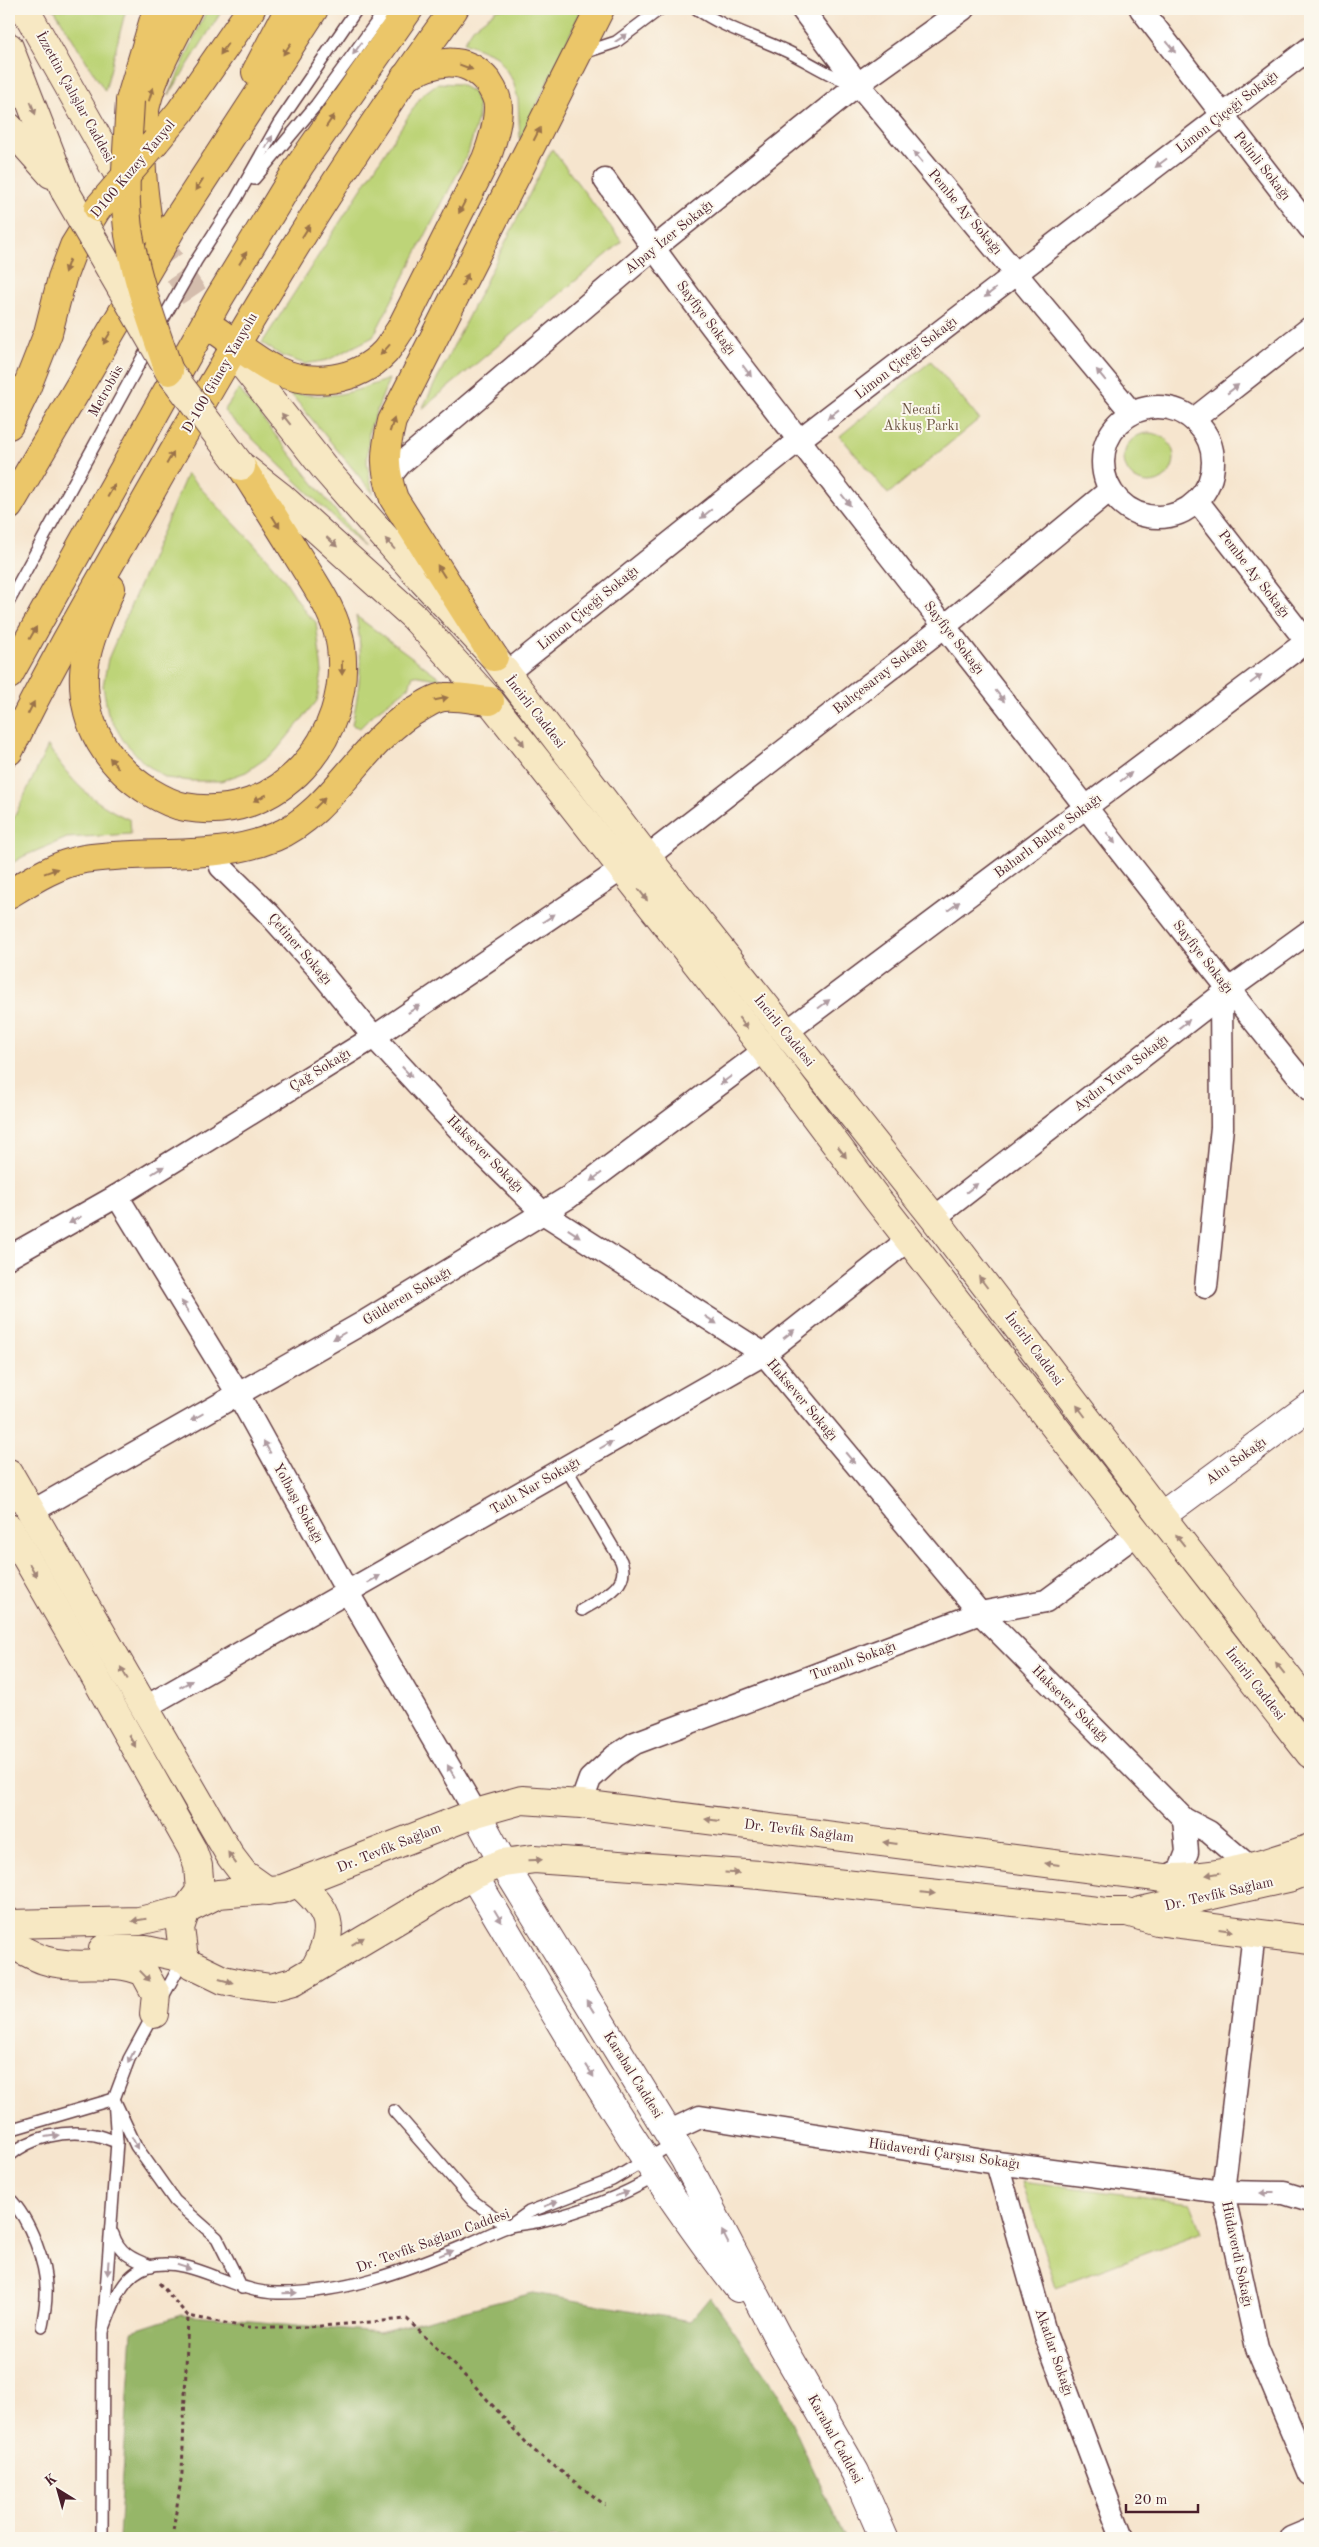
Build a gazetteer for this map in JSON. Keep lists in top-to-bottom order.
{
  "streets": {
    "main road": [
      "İzzettin Çalışlar Caddesi",
      "D100 Kuzey Yanyol",
      "D-100 Güney Yanyolu",
      "İncirli Caddesi",
      "Dr. Tevfik Sağlam"
    ],
    "street": [
      "Limon Çiçeği Sokağı",
      "Pelinli Sokağı",
      "Pembe Ay Sokağı",
      "Alpay İzer Sokağı",
      "Sayfiye Sokağı",
      "Bahçesaray Sokağı",
      "Baharlı Bahçe Sokağı",
      "Çetiner Sokağı",
      "Çağ Sokağı",
      "Aydın Yuva Sokağı",
      "Haksever Sokağı",
      "Gülderen Sokağı",
      "Ahu Sokağı",
      "Tatlı Nar Sokağı",
      "Yolbaşı Sokağı",
      "Turanlı Sokağı",
      "Karabal Caddesi",
      "Hüdaverdi Çarşısı Sokağı",
      "Hüdaverdi Sokağı",
      "Akatlar Sokağı"
    ],
    "lane": ["Metrobüs", "Dr. Tevfik Sağlam Caddesi"]
  },
  "crossings": [
    ["Limon Çiçeği Sokağı", "Pelinli Sokağı"],
    ["Limon Çiçeği Sokağı", "Pembe Ay Sokağı"],
    ["Limon Çiçeği Sokağı", "Sayfiye Sokağı"],
    ["Limon Çiçeği Sokağı", "İncirli Caddesi"],
    ["Pembe Ay Sokağı", "Alpay İzer Sokağı"],
    ["Pembe Ay Sokağı", "Bahçesaray Sokağı"],
    ["Pembe Ay Sokağı", "Baharlı Bahçe Sokağı"],
    ["Alpay İzer Sokağı", "Sayfiye Sokağı"],
    ["Sayfiye Sokağı", "Bahçesaray Sokağı"],
    ["Sayfiye Sokağı", "Baharlı Bahçe Sokağı"],
    ["Sayfiye Sokağı", "Aydın Yuva Sokağı"],
    ["Bahçesaray Sokağı", "İncirli Caddesi"],
    ["İncirli Caddesi", "Baharlı Bahçe Sokağı"],
    ["İncirli Caddesi", "Çağ Sokağı"],
    ["İncirli Caddesi", "Aydın Yuva Sokağı"],
    ["İncirli Caddesi", "Gülderen Sokağı"],
    ["İncirli Caddesi", "Ahu Sokağı"],
    ["İncirli Caddesi", "Tatlı Nar Sokağı"],
    ["İncirli Caddesi", "Turanlı Sokağı"],
    ["Çetiner Sokağı", "Çağ Sokağı"],
    ["Çetiner Sokağı", "Haksever Sokağı"],
    ["Çağ Sokağı", "Haksever Sokağı"],
    ["Çağ Sokağı", "Yolbaşı Sokağı"],
    ["Haksever Sokağı", "Gülderen Sokağı"],
    ["Haksever Sokağı", "Tatlı Nar Sokağı"],
    ["Haksever Sokağı", "Turanlı Sokağı"],
    ["Haksever Sokağı", "Dr. Tevfik Sağlam"],
    ["Gülderen Sokağı", "Yolbaşı Sokağı"],
    ["Tatlı Nar Sokağı", "Yolbaşı Sokağı"],
    ["Yolbaşı Sokağı", "Dr. Tevfik Sağlam"],
    ["Yolbaşı Sokağı", "Karabal Caddesi"],
    ["Turanlı Sokağı", "Dr. Tevfik Sağlam"],
    ["Dr. Tevfik Sağlam", "Karabal Caddesi"],
    ["Karabal Caddesi", "Hüdaverdi Çarşısı Sokağı"],
    ["Karabal Caddesi", "Dr. Tevfik Sağlam Caddesi"],
    ["Hüdaverdi Çarşısı Sokağı", "Hüdaverdi Sokağı"],
    ["Hüdaverdi Çarşısı Sokağı", "Akatlar Sokağı"]
  ],
  "one_way": [
    "Limon Çiçeği Sokağı",
    "Pelinli Sokağı",
    "Pembe Ay Sokağı",
    "Sayfiye Sokağı",
    "Baharlı Bahçe Sokağı",
    "Aydın Yuva Sokağı",
    "Haksever Sokağı",
    "Gülderen Sokağı",
    "Tatlı Nar Sokağı",
    "Yolbaşı Sokağı",
    "Dr. Tevfik Sağlam Caddesi"
  ],
  "parks": ["Necati Akkuş Parkı"],
  "scale_bar": "20 m",
  "north": "top left"
}
